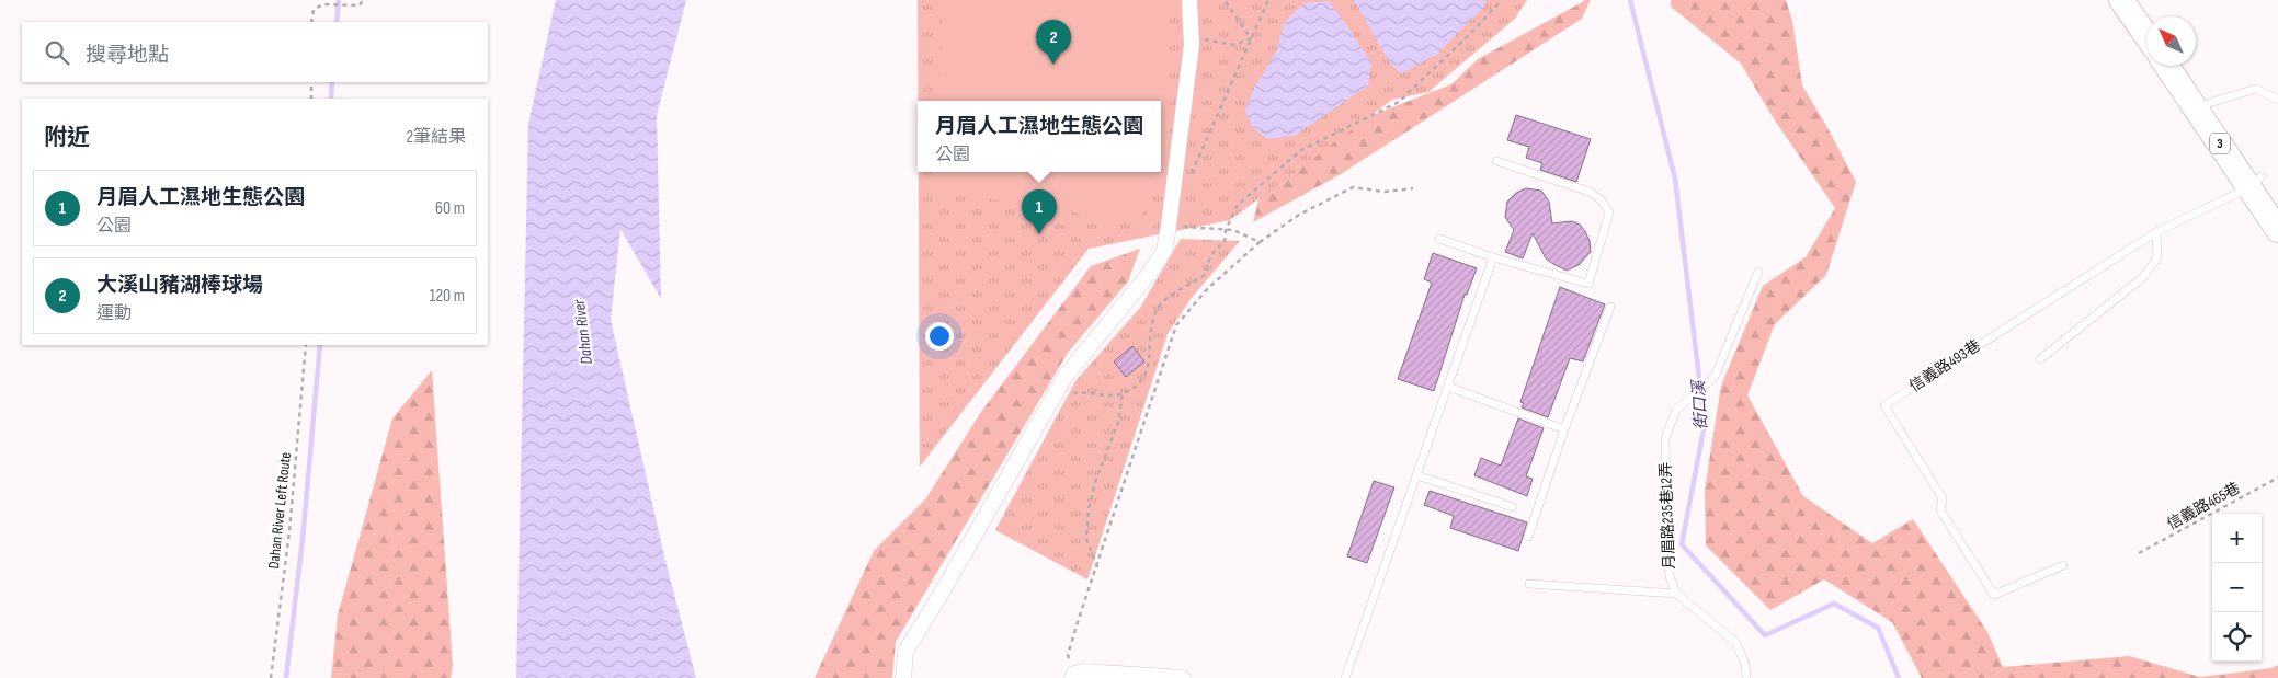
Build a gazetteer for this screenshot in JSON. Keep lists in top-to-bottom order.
{
  "streets": {
    "main road": ["3"],
    "lane": ["信義路493巷", "月眉路235巷12弄"],
    "path": ["信義路465巷", "Dahan River Left Route"]
  },
  "crossings": [
    ["3", "信義路493巷"]
  ],
  "water": ["Dahan River", "街口溪"],
  "north": "top left",
  "page": {
    "pins": ["2", "1"],
    "search": "搜尋地點",
    "heading": ["附近", "2筆結果"],
    "popup": ["月眉人工濕地生態公園", "公園"],
    "list": [
      {
        "mark": "1",
        "name": "月眉人工濕地生態公園",
        "note": "公園",
        "value": "60 m"
      },
      {
        "mark": "2",
        "name": "大溪山豬湖棒球場",
        "note": "運動",
        "value": "120 m"
      }
    ],
    "map_buttons": ["+", "−"]
  }
}
